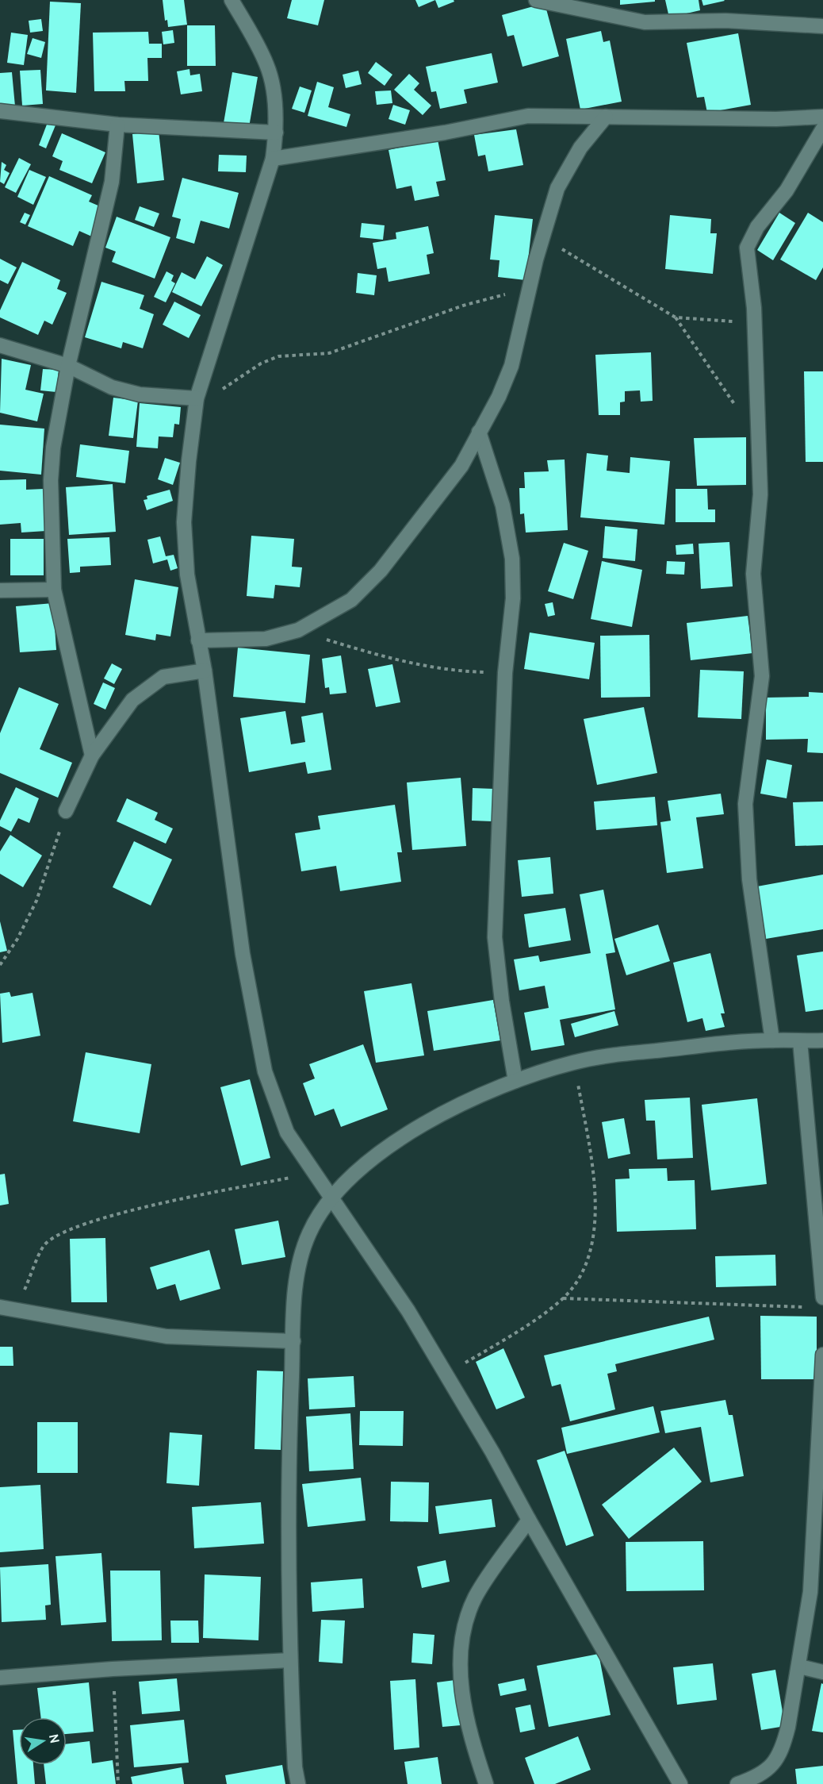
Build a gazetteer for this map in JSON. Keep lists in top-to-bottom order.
{
  "north": "right"
}
